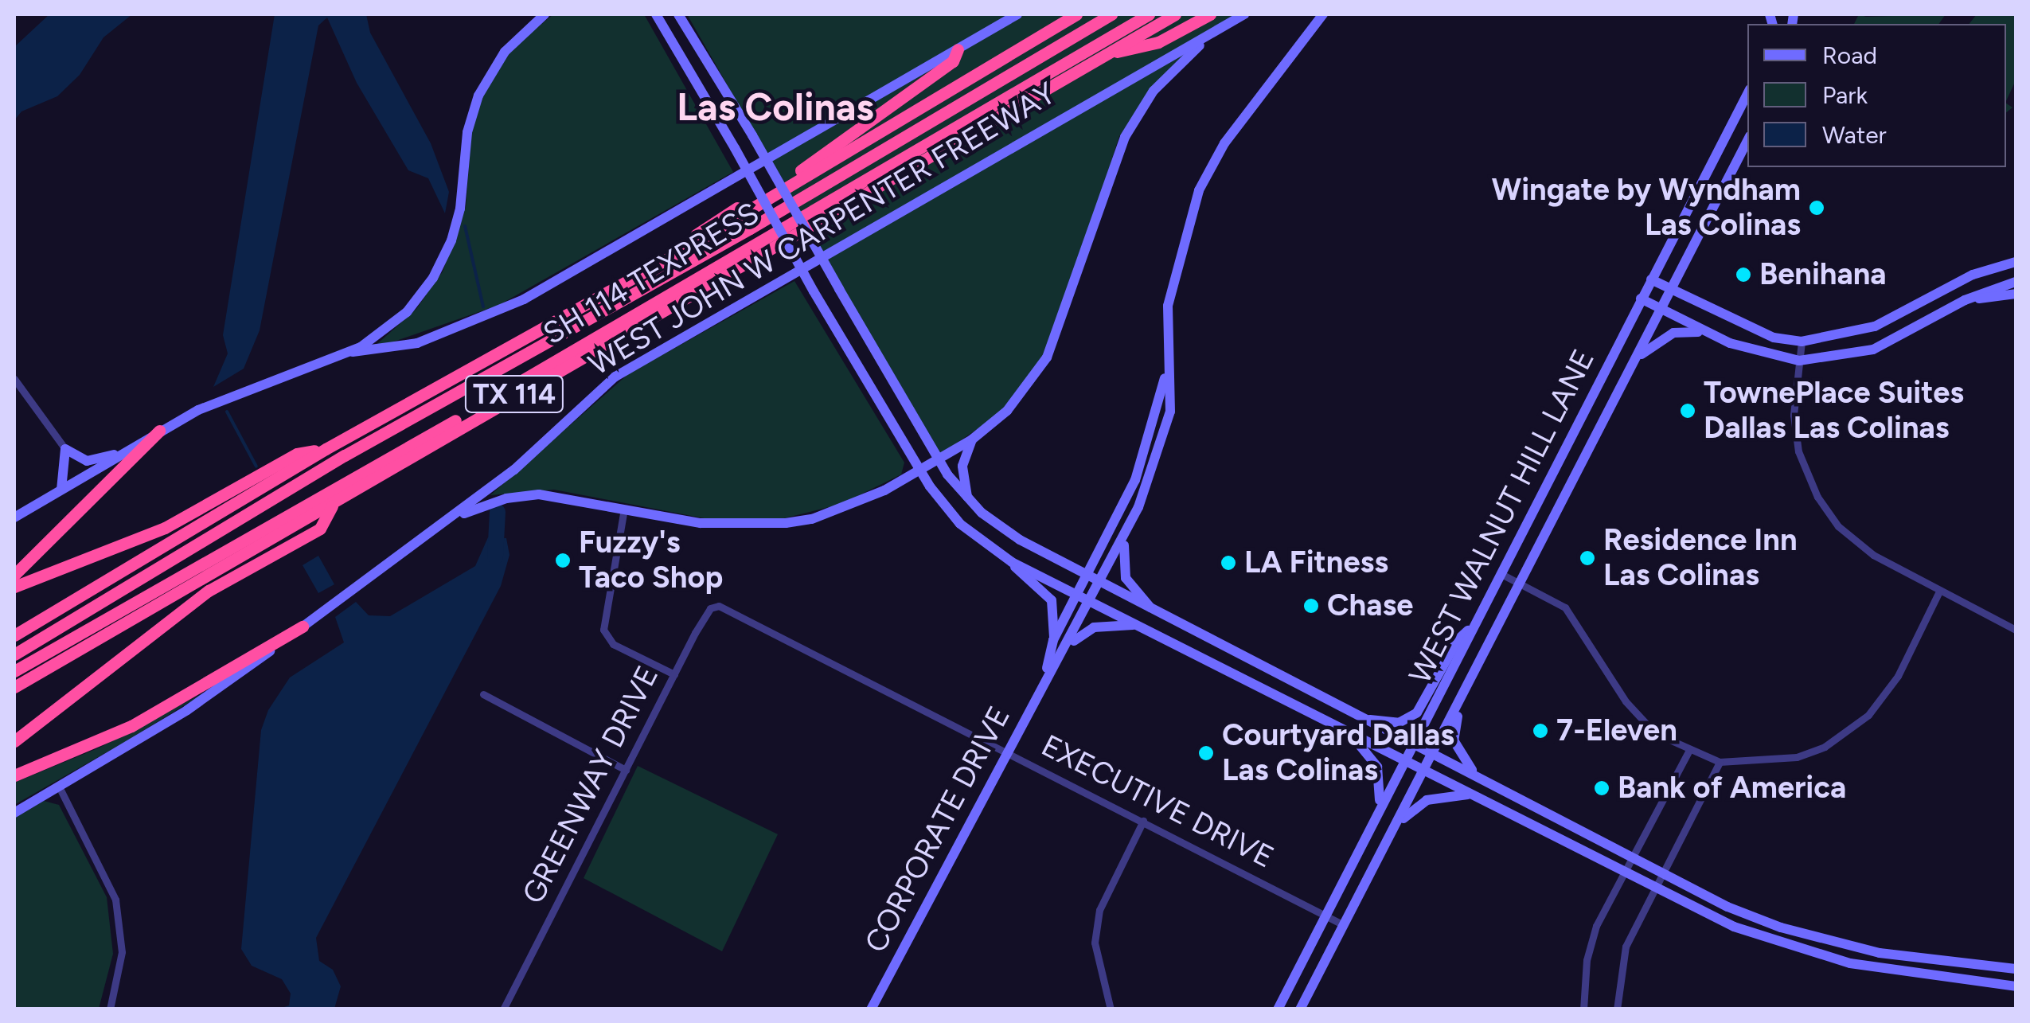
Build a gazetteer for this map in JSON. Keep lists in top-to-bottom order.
{
  "streets": {
    "highway": ["WEST JOHN W CARPENTER FREEWAY", "SH 114 TEXPRESS", "TX 114"],
    "main road": ["WEST WALNUT HILL LANE", "CORPORATE DRIVE"],
    "street": ["GREENWAY DRIVE", "EXECUTIVE DRIVE"]
  },
  "crossings": [
    ["WEST WALNUT HILL LANE", "EXECUTIVE DRIVE"],
    ["GREENWAY DRIVE", "EXECUTIVE DRIVE"],
    ["EXECUTIVE DRIVE", "CORPORATE DRIVE"]
  ],
  "districts": ["Las Colinas"],
  "places": [
    "Wingate by Wyndham Las Colinas",
    "Benihana",
    "TownePlace Suites Dallas Las Colinas",
    "Residence Inn Las Colinas",
    "Fuzzy's Taco Shop",
    "LA Fitness",
    "Chase",
    "7-Eleven",
    "Courtyard Dallas Las Colinas",
    "Bank of America"
  ],
  "legend": ["Road", "Park", "Water"]
}
